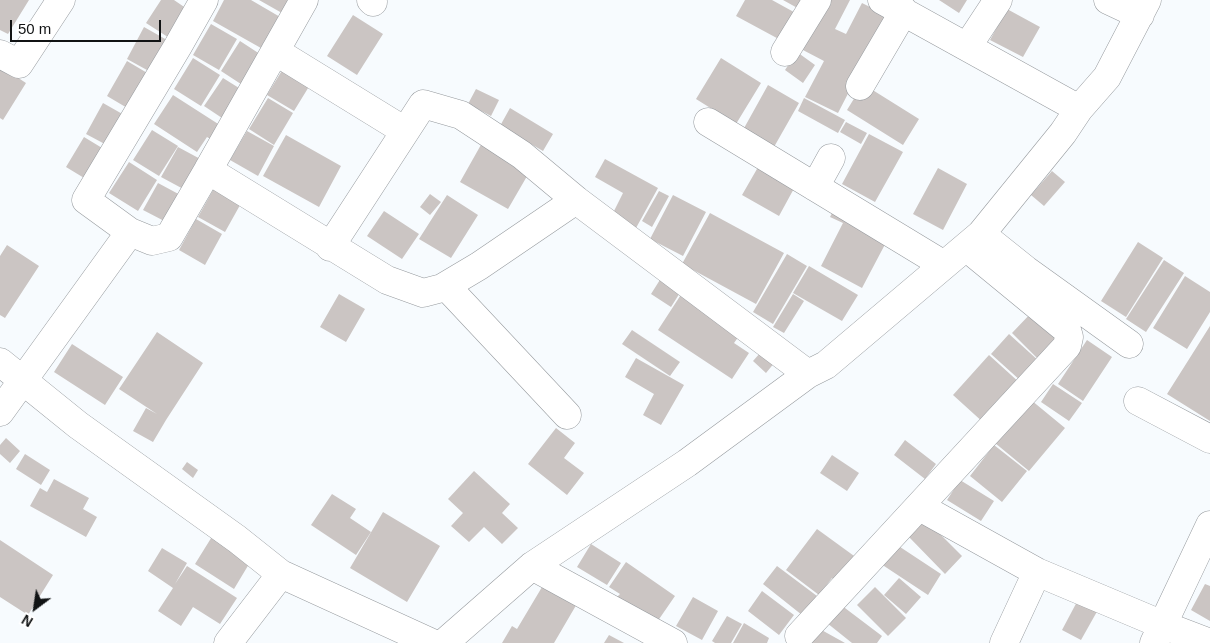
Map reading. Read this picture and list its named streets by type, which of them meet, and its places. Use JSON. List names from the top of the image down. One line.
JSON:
{"scale_bar":"50 m","north":"bottom left"}
